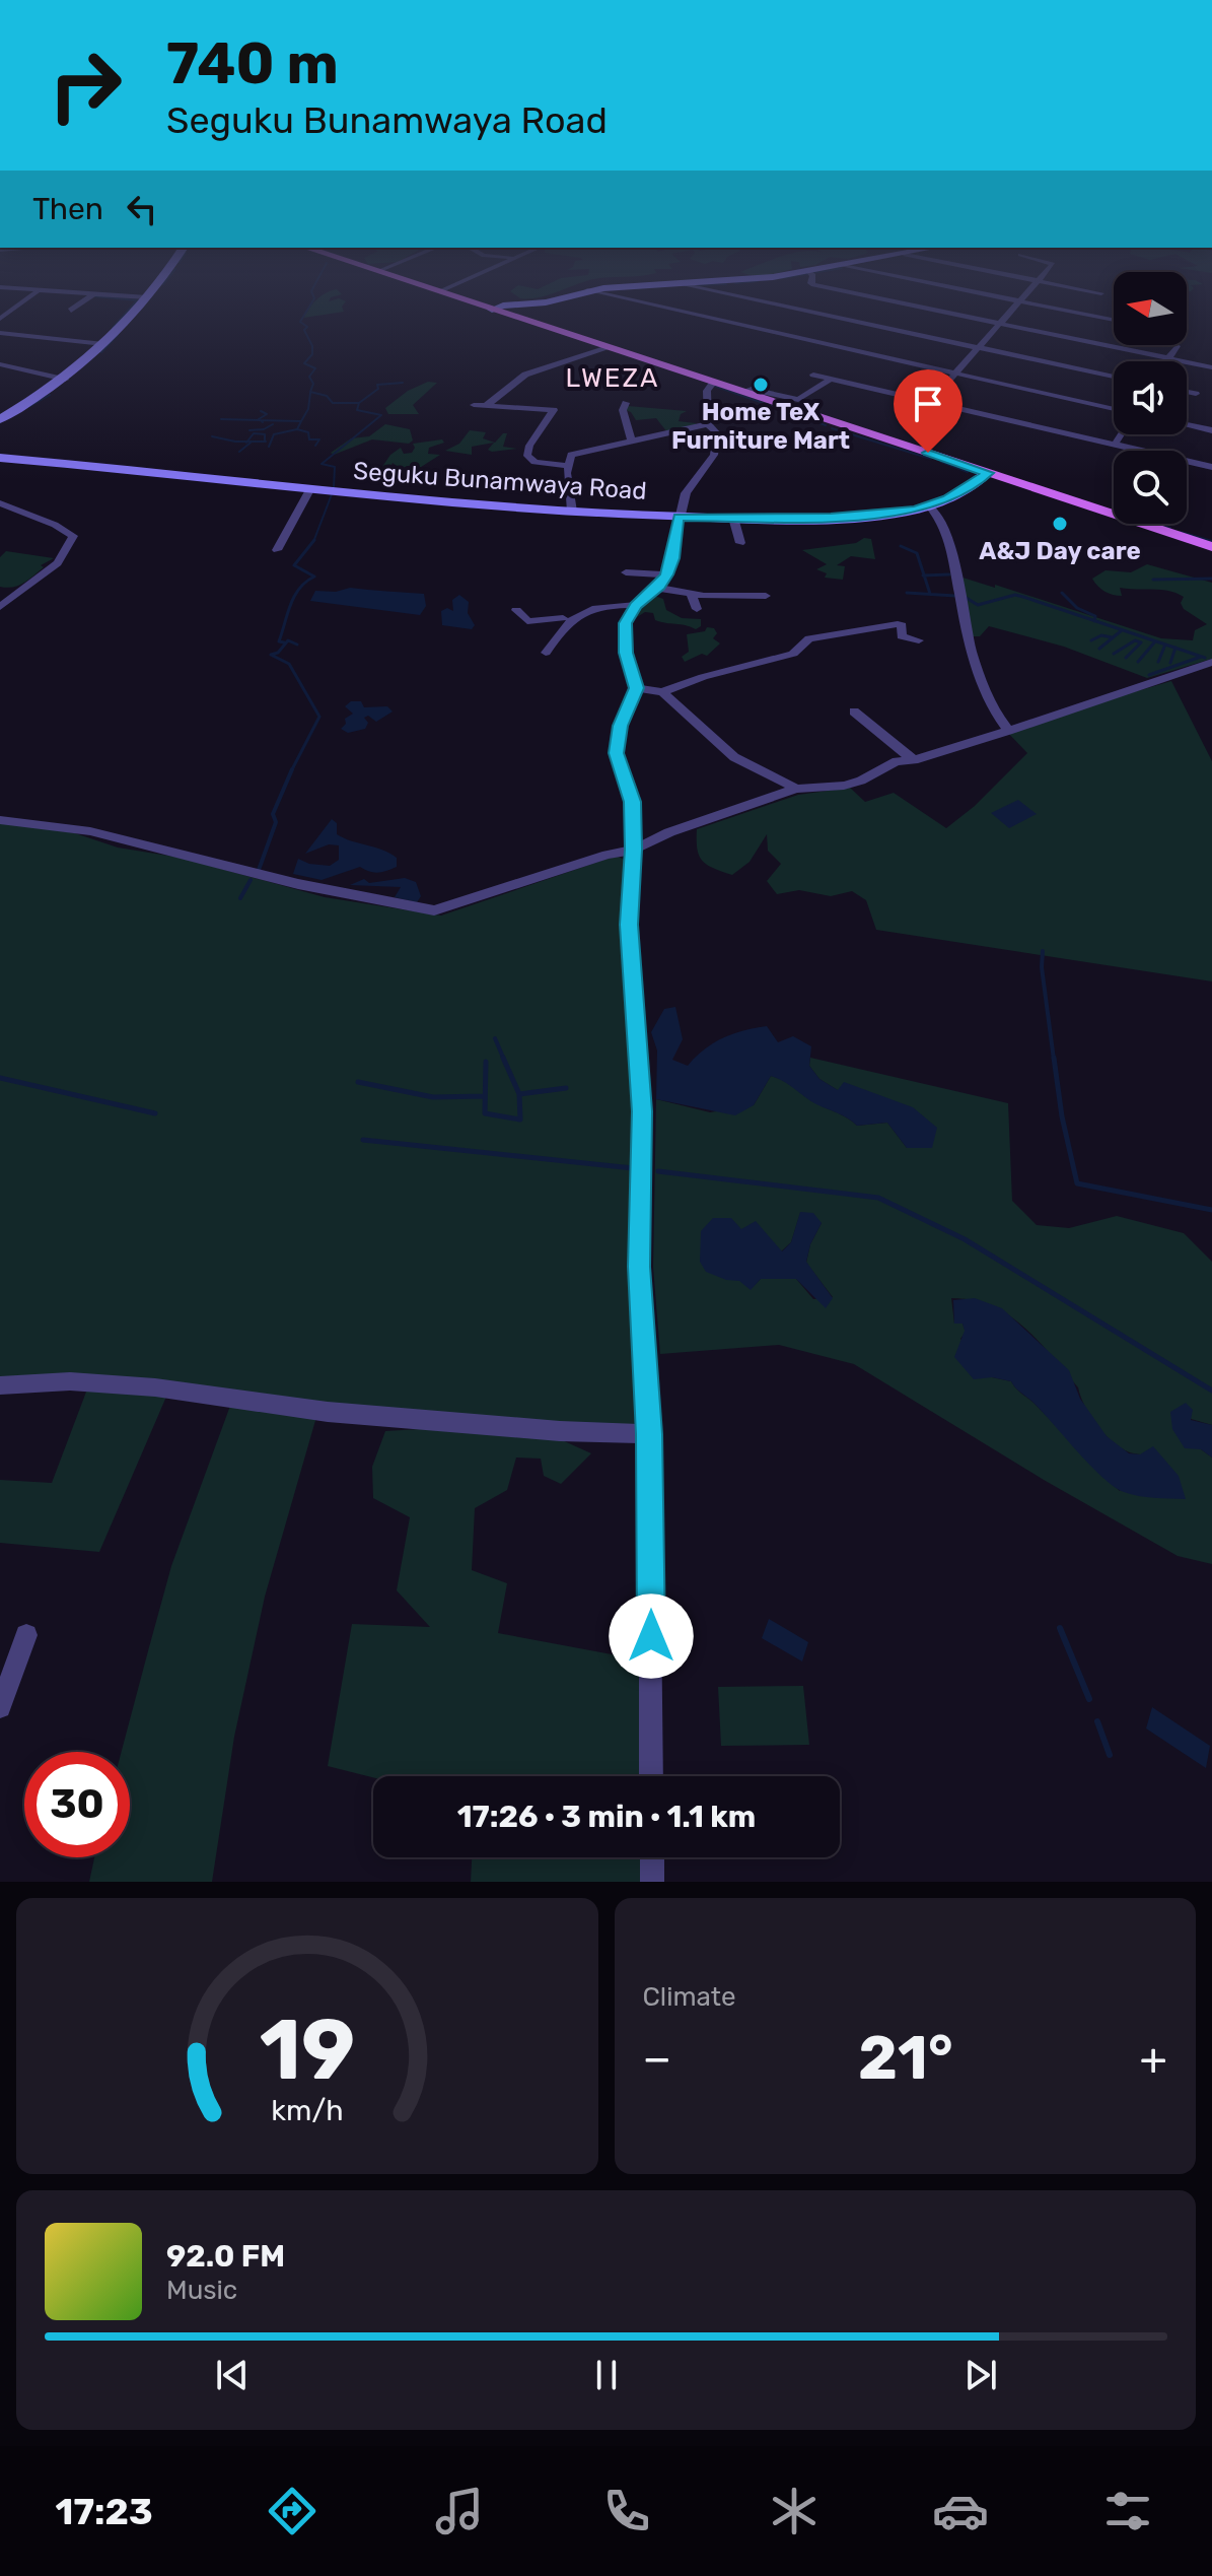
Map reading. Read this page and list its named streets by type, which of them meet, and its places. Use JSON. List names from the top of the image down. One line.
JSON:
{"streets":{"main road":["Seguku Bunamwaya Road"]},"districts":["LWEZA"],"places":["Home TeX Furniture Mart","A&J Day care"],"north":"left","page":{"turn":["740 m","Seguku Bunamwaya Road"],"then":"Then","limit":"30","trip":"17:26 · 3 min · 1.1 km","tile":"Climate","heat":["−","21°","+"],"song":["92.0 FM","Music"],"tabs":"17:23","gauge":["19","km/h"]}}
